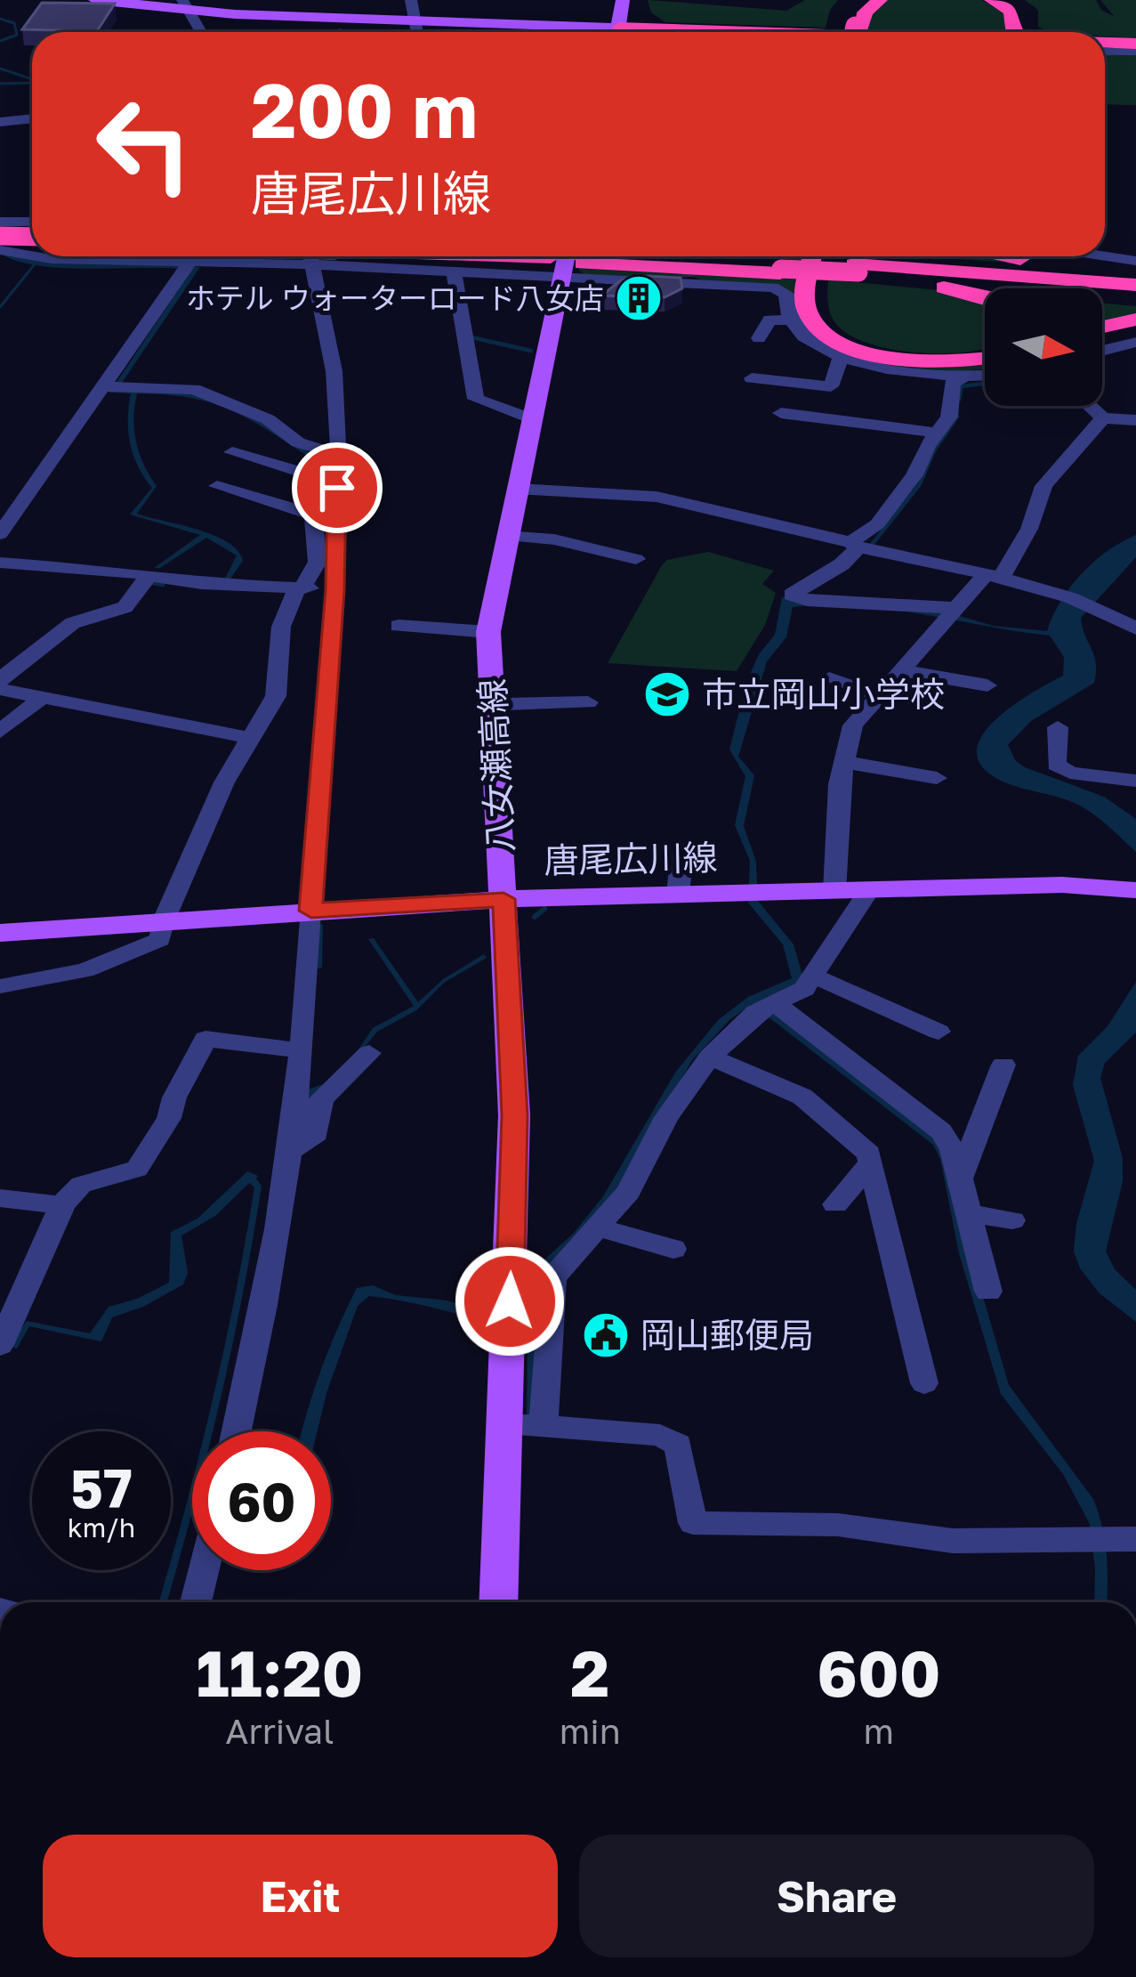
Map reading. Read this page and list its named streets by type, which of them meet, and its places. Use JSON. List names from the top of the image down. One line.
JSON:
{"streets":{"main road":["八女瀬高線","唐尾広川線"]},"crossings":[["八女瀬高線","唐尾広川線"]],"places":{"building":["ホテル ウォーターロード八女店"],"school or university":["市立岡山小学校"],"public building":["岡山郵便局"]},"north":"right","page":{"turn":["200 m","唐尾広川線"],"speed":"57 km/h","limit":"60","eta":["11:20","Arrival","2","min","600","m"],"buttons":["Exit","Share"]}}
